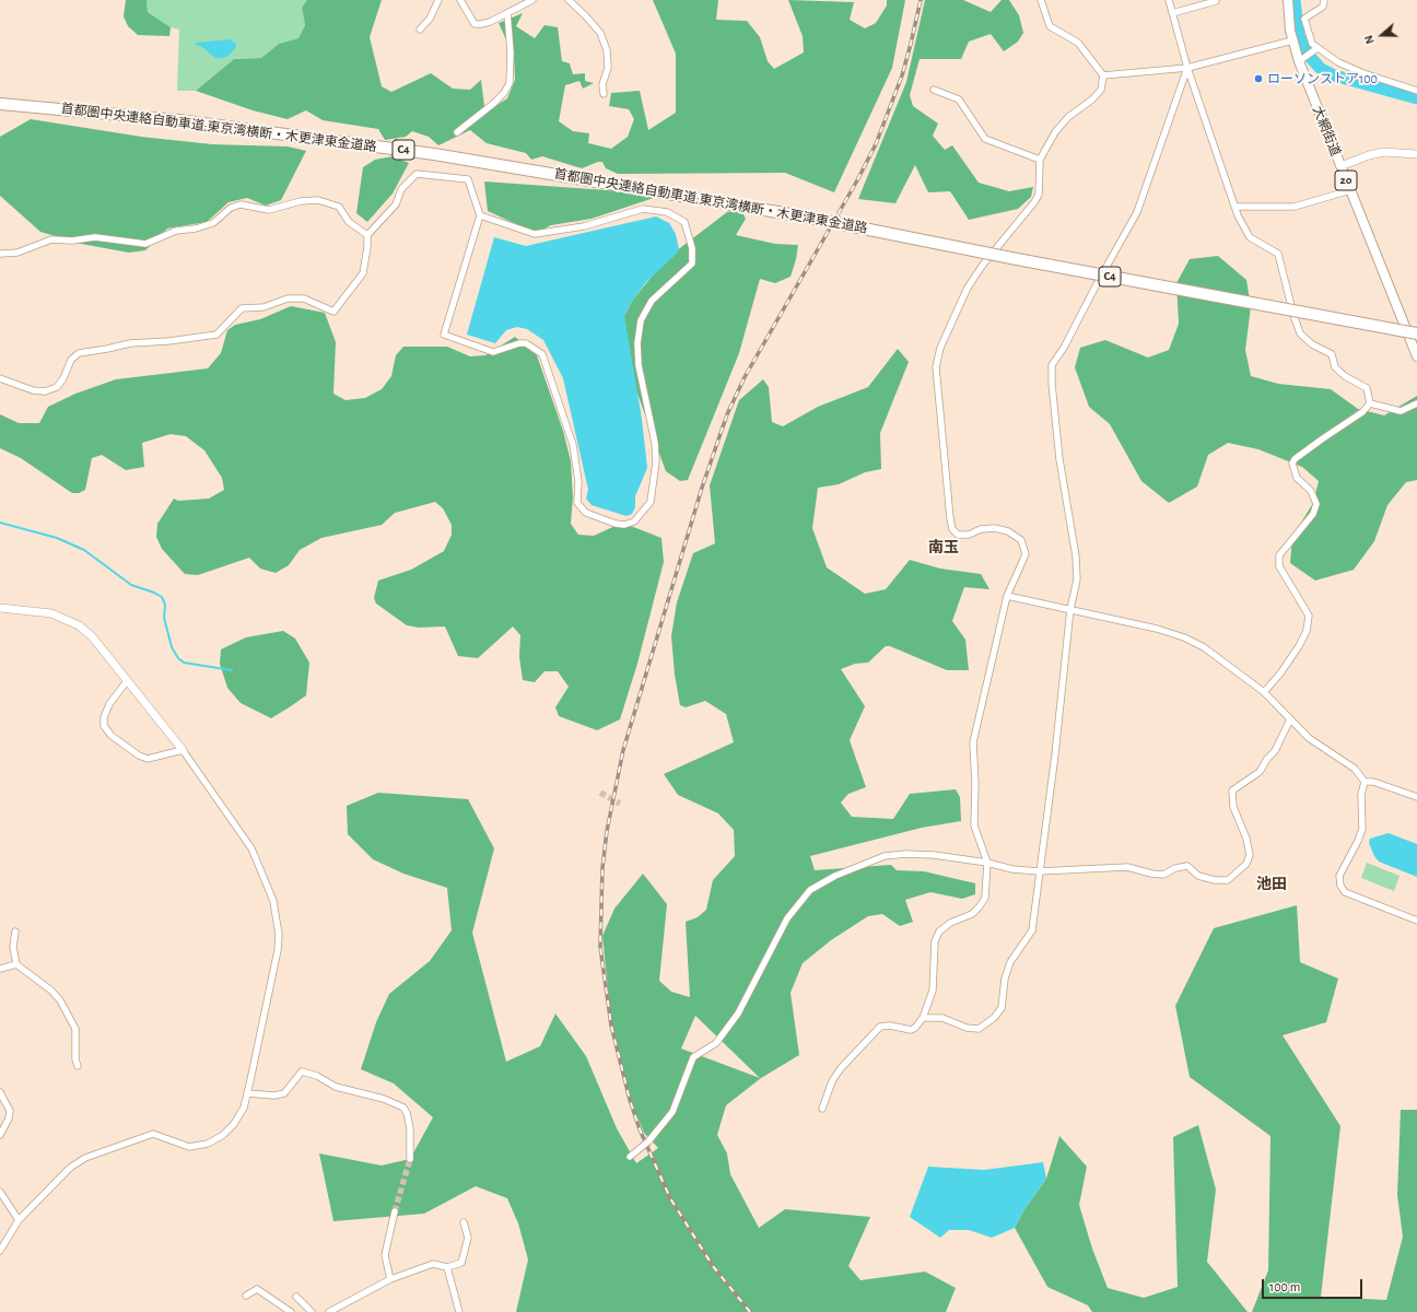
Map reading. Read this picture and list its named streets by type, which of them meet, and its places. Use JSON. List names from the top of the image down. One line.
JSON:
{"streets":{"highway":["首都圏中央連絡自動車道;東京湾横断・木更津東金道路","C4"],"main road":["大網街道","20"]},"districts":["南玉","池田"],"places":["ローソンストア100"],"scale_bar":"100 m","north":"left"}
